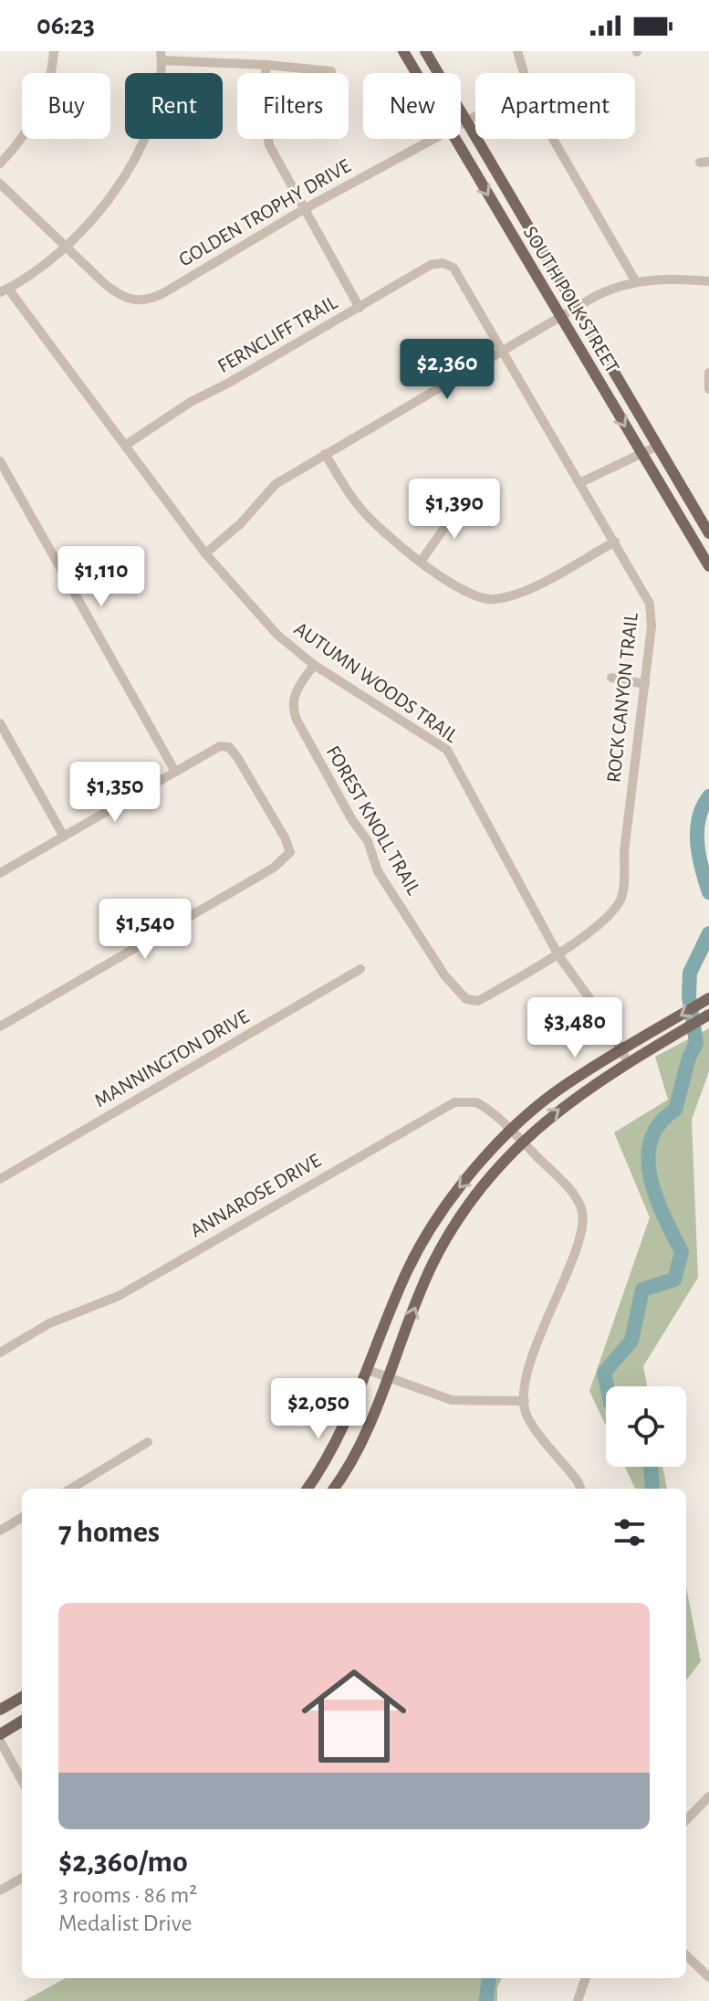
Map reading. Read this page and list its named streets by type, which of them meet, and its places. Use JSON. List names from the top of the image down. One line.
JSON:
{"streets":{"main road":["SOUTH POLK STREET"],"street":["GOLDEN TROPHY DRIVE","FERNCLIFF TRAIL","AUTUMN WOODS TRAIL","ROCK CANYON TRAIL","FOREST KNOLL TRAIL","MANNINGTON DRIVE","ANNAROSE DRIVE"]},"crossings":[["GOLDEN TROPHY DRIVE","SOUTH POLK STREET"],["FERNCLIFF TRAIL","AUTUMN WOODS TRAIL"],["FERNCLIFF TRAIL","ROCK CANYON TRAIL"],["AUTUMN WOODS TRAIL","ROCK CANYON TRAIL"],["AUTUMN WOODS TRAIL","FOREST KNOLL TRAIL"],["ROCK CANYON TRAIL","FOREST KNOLL TRAIL"]],"page":{"status":"06:23","chip":["Buy","Rent","Filters","New","Apartment"],"price":["$2,360","$1,390","$1,110","$1,350","$1,540","$3,480","$2,050"],"heading":"7 homes","list":[{"name":"$2,360/mo","note":"3 rooms · 86 m² · Medalist Drive"}]}}
